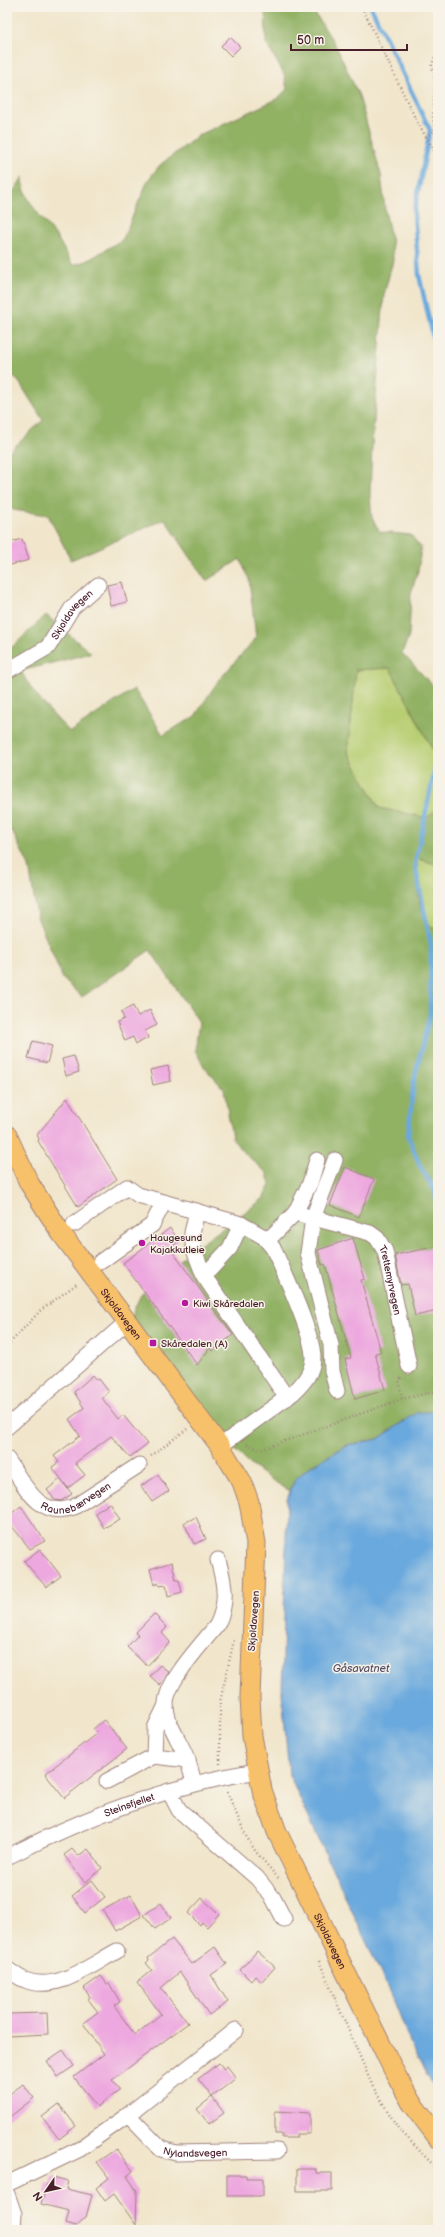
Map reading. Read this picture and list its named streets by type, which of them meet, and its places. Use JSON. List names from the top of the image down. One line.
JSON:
{"streets":{"main road":["Skjoldavegen"],"street":["Trettemyrvegen","Raunebærvegen","Steinsfjellet","Nylandsvegen"]},"crossings":[["Skjoldavegen","Steinsfjellet"]],"water":["Gåsavatnet"],"places":{"other":["Haugesund Kajakkutleie","Kiwi Skåredalen"],"transit":["Skåredalen (A)"]},"scale_bar":"50 m","north":"bottom left"}
